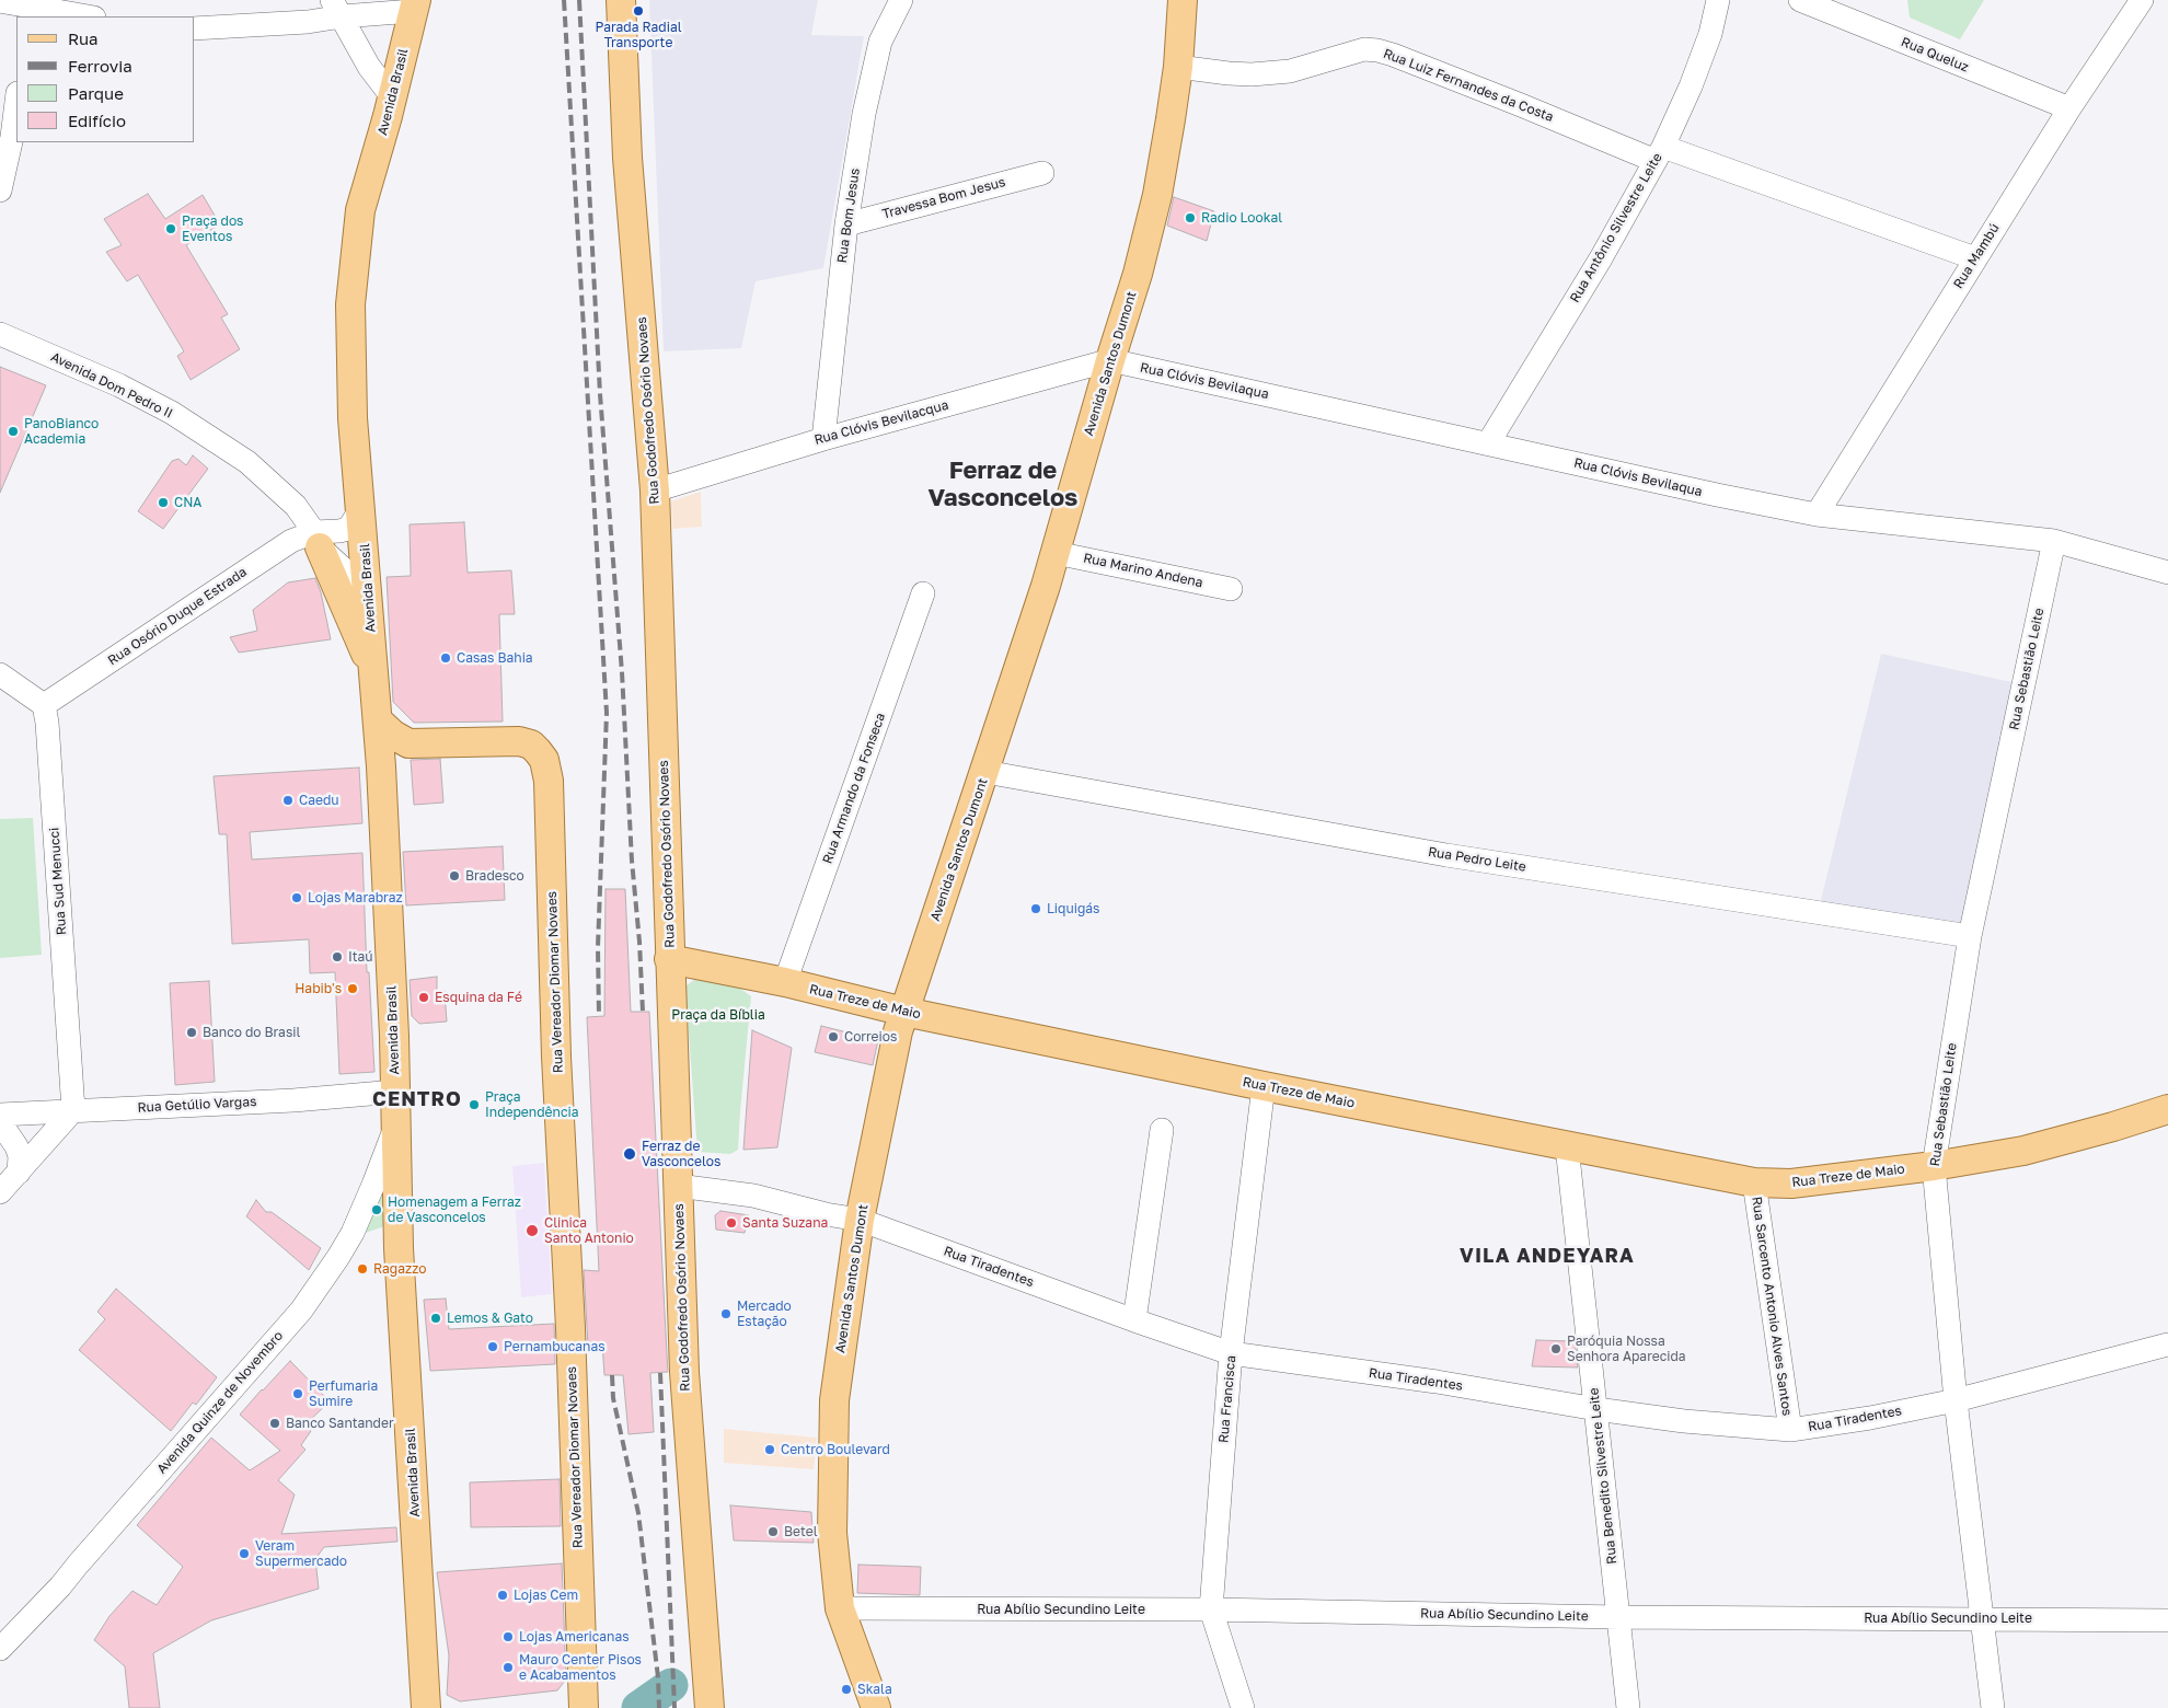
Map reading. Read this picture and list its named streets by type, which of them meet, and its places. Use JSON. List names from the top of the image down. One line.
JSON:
{"streets":{"main road":["Avenida Brasil","Avenida Santos Dumont","Rua Godofredo Osório Novaes","Rua Vereador Diomar Novaes","Rua Treze de Maio"],"street":["Rua Queluz","Rua Luiz Fernandes da Costa","Travessa Bom Jesus","Rua Bom Jesus","Rua Antônio Silvestre Leite","Rua Mambú","Rua Clóvis Bevilaqua","Avenida Dom Pedro II","Rua Clóvis Bevilacqua","Rua Marino Andena","Rua Osório Duque Estrada","Rua Sebastião Leite","Rua Armando da Fonseca","Rua Pedro Leite","Rua Sud Menucci","Rua Getúlio Vargas","Rua Tiradentes","Rua Sarcento Antonio Alves Santos","Rua Francisca","Avenida Quinze de Novembro","Rua Benedito Silvestre Leite","Rua Abílio Secundino Leite"]},"crossings":[["Rua Queluz","Rua Mambú"],["Rua Luiz Fernandes da Costa","Rua Antônio Silvestre Leite"],["Rua Luiz Fernandes da Costa","Rua Mambú"],["Rua Luiz Fernandes da Costa","Avenida Santos Dumont"],["Avenida Brasil","Avenida Dom Pedro II"],["Avenida Brasil","Rua Getúlio Vargas"],["Avenida Brasil","Avenida Quinze de Novembro"],["Travessa Bom Jesus","Rua Bom Jesus"],["Rua Bom Jesus","Rua Clóvis Bevilacqua"],["Rua Antônio Silvestre Leite","Rua Clóvis Bevilaqua"],["Rua Mambú","Rua Clóvis Bevilaqua"],["Avenida Santos Dumont","Rua Clóvis Bevilaqua"],["Avenida Santos Dumont","Rua Clóvis Bevilacqua"],["Avenida Santos Dumont","Rua Marino Andena"],["Avenida Santos Dumont","Rua Pedro Leite"],["Avenida Santos Dumont","Rua Treze de Maio"],["Avenida Santos Dumont","Rua Tiradentes"],["Avenida Santos Dumont","Rua Abílio Secundino Leite"],["Rua Clóvis Bevilaqua","Rua Clóvis Bevilacqua"],["Rua Clóvis Bevilaqua","Rua Sebastião Leite"],["Avenida Dom Pedro II","Rua Osório Duque Estrada"],["Rua Godofredo Osório Novaes","Rua Clóvis Bevilacqua"],["Rua Godofredo Osório Novaes","Rua Treze de Maio"],["Rua Godofredo Osório Novaes","Rua Tiradentes"],["Rua Osório Duque Estrada","Rua Sud Menucci"],["Rua Sebastião Leite","Rua Pedro Leite"],["Rua Sebastião Leite","Rua Treze de Maio"],["Rua Sebastião Leite","Rua Tiradentes"],["Rua Sebastião Leite","Rua Abílio Secundino Leite"],["Rua Armando da Fonseca","Rua Treze de Maio"],["Rua Sud Menucci","Rua Getúlio Vargas"],["Rua Treze de Maio","Rua Sarcento Antonio Alves Santos"],["Rua Treze de Maio","Rua Francisca"],["Rua Treze de Maio","Rua Benedito Silvestre Leite"],["Rua Tiradentes","Rua Sarcento Antonio Alves Santos"],["Rua Tiradentes","Rua Francisca"],["Rua Tiradentes","Rua Benedito Silvestre Leite"],["Rua Francisca","Rua Abílio Secundino Leite"],["Rua Benedito Silvestre Leite","Rua Abílio Secundino Leite"]],"districts":["Ferraz de Vasconcelos","CENTRO","VILA ANDEYARA"],"parks":["Praça da Bíblia"],"places":["Parada Radial Transporte","Radio Lookal","Praça dos Eventos","PanoBianco Academia","CNA","Casas Bahia","Caedu","Bradesco","Lojas Marabraz","Liquigás","Itaú","Habib's","Esquina da Fé","Banco do Brasil","Correios","Praça Independência","Ferraz de Vasconcelos","Homenagem a Ferraz de Vasconcelos","Santa Suzana","Clinica Santo Antonio","Ragazzo","Mercado Estação","Lemos & Gato","Pernambucanas","Paróquia Nossa Senhora Aparecida","Perfumaria Sumire","Banco Santander","Centro Boulevard","Betel","Veram Supermercado","Lojas Cem","Lojas Americanas","Mauro Center Pisos e Acabamentos","Skala"],"legend":["Rua","Ferrovia","Parque","Edifício"]}
